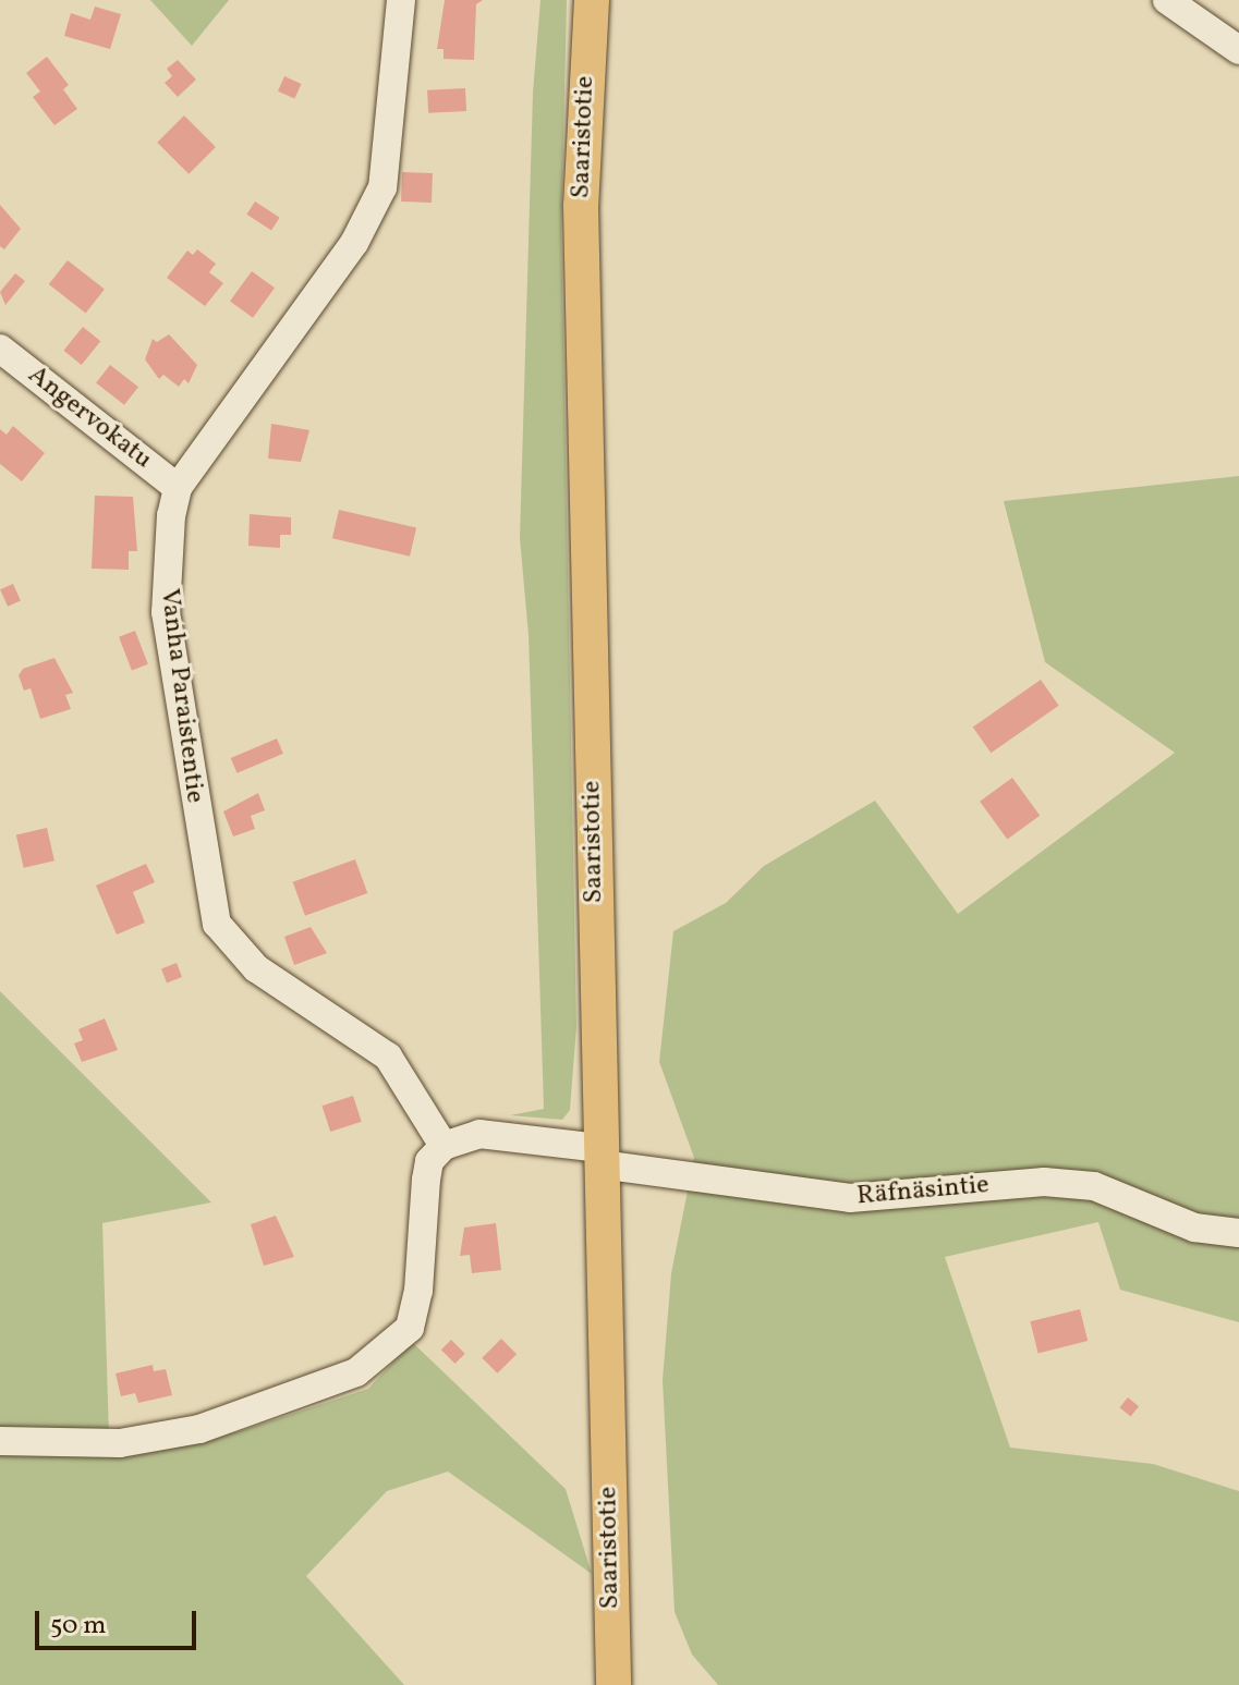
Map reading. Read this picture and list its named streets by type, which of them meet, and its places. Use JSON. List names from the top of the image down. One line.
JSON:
{"streets":{"main road":["Saaristotie"],"street":["Angervokatu","Vanha Paraistentie","Räfnäsintie"]},"crossings":[["Saaristotie","Räfnäsintie"],["Angervokatu","Vanha Paraistentie"],["Vanha Paraistentie","Räfnäsintie"]],"scale_bar":"50 m"}
